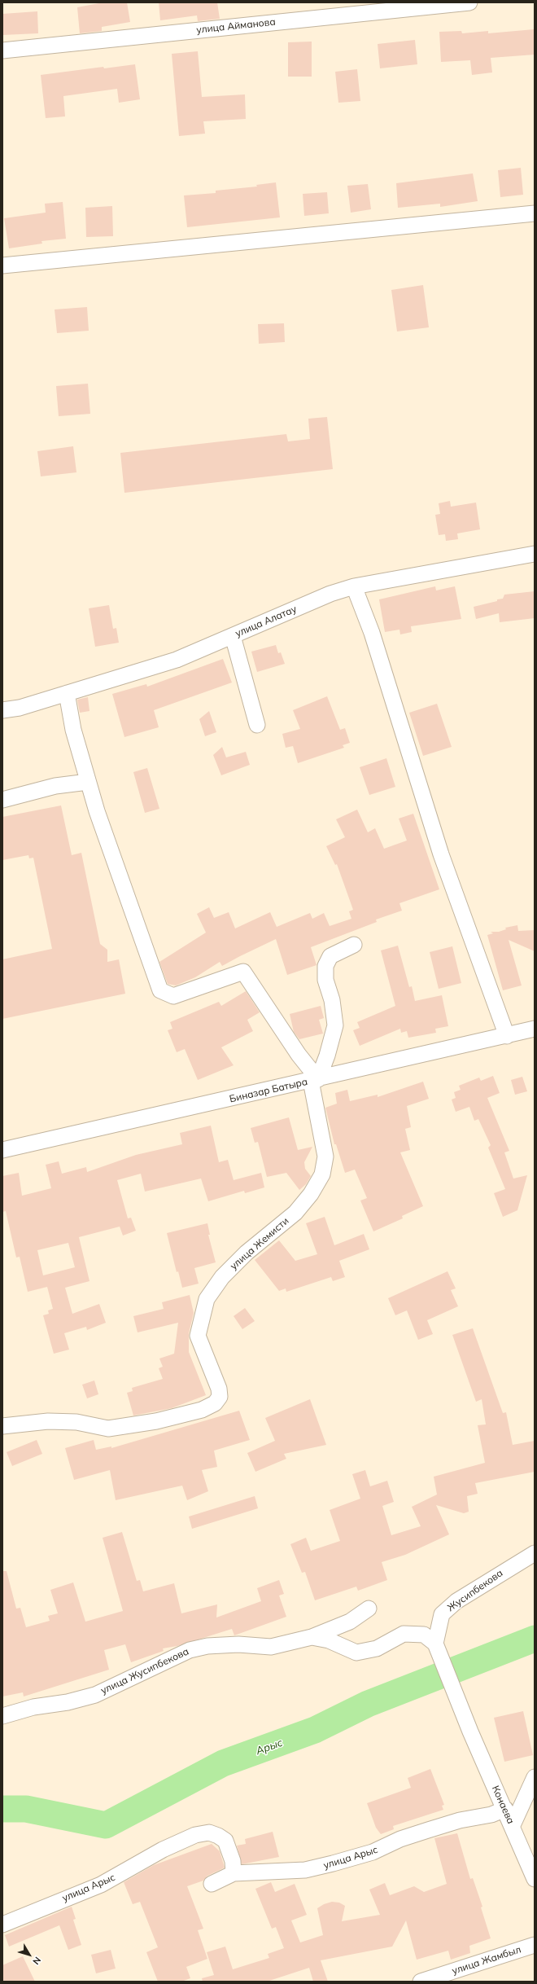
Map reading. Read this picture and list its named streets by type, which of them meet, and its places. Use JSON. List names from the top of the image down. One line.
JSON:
{"streets":{"street":["улица Айманова","улица Алатау","Биназар Батыра","улица Жемисти","Жусипбекова","улица Жусипбекова","Конаева","улица Арыс","улица Жамбыл"]},"crossings":[["Биназар Батыра","улица Жемисти"],["Жусипбекова","улица Жусипбекова"],["Жусипбекова","Конаева"],["улица Жусипбекова","Конаева"],["Конаева","улица Арыс"]],"water":["Арыс"],"north":"bottom right"}
